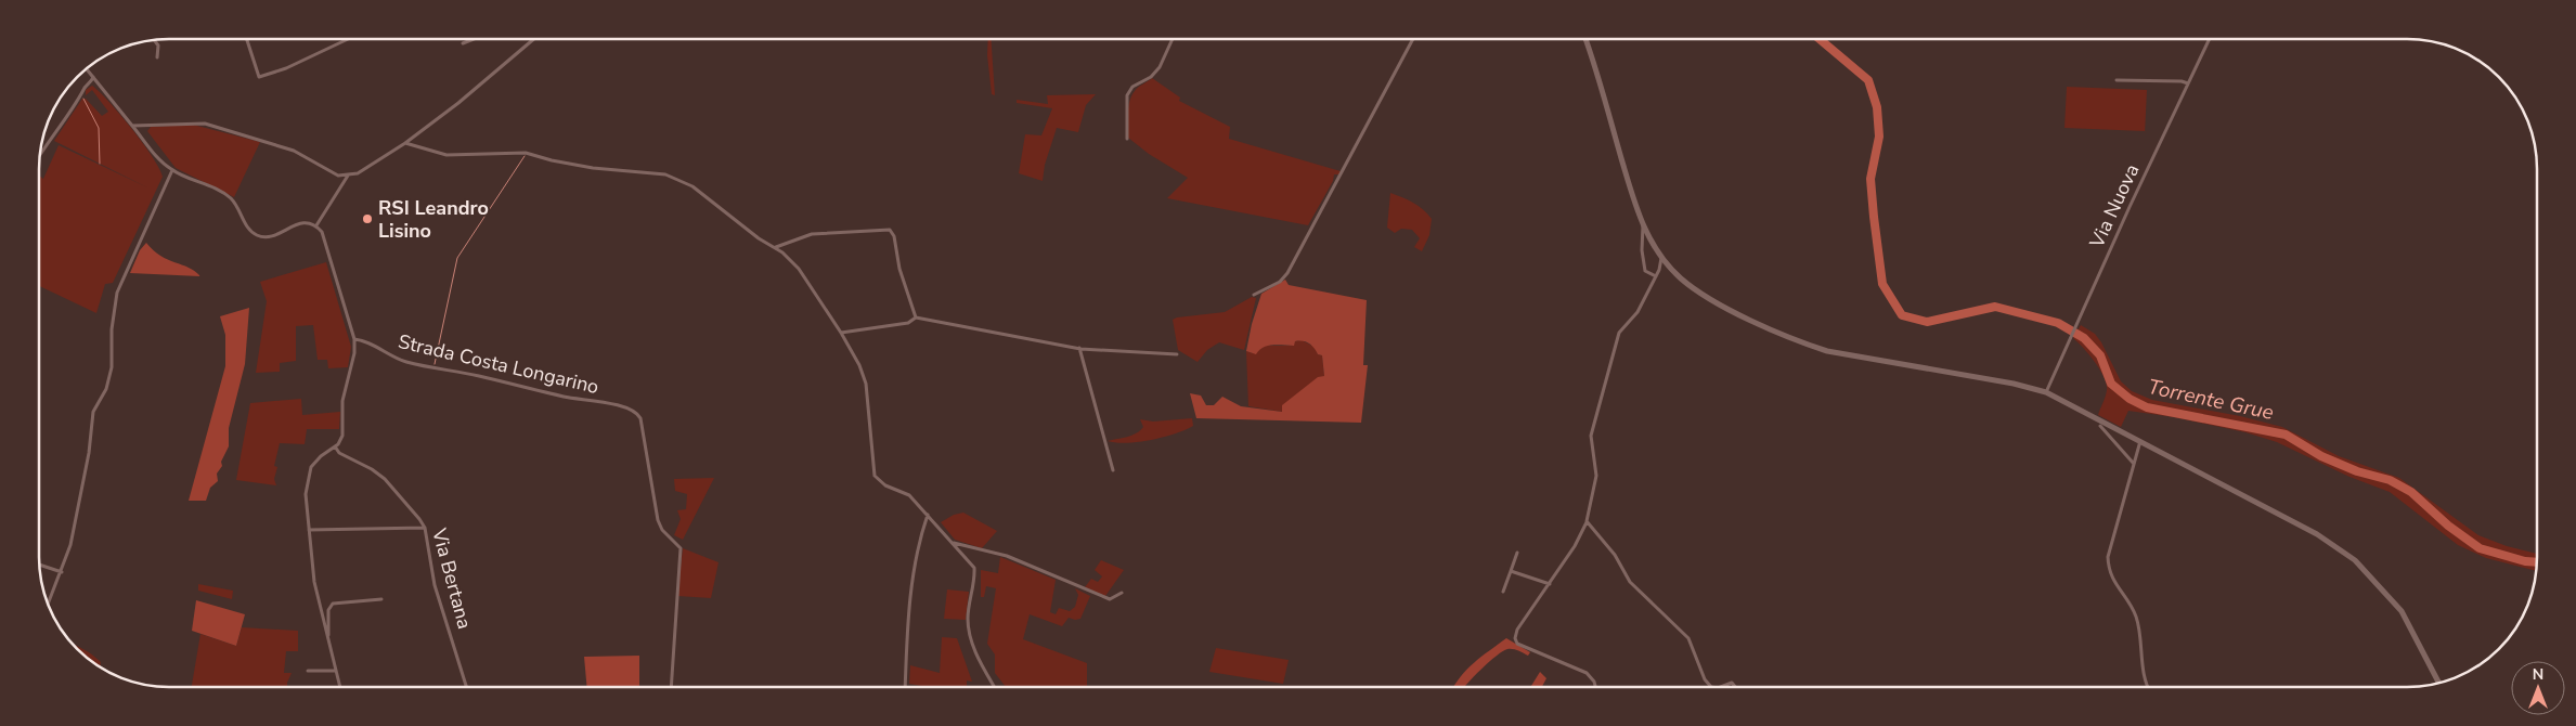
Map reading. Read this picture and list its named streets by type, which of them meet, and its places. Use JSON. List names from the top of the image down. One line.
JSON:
{"streets":{"street":["Via Nuova","Strada Costa Longarino","Via Bertana"]},"water":["Torrente Grue"],"places":["RSI Leandro Lisino"],"north":"top"}
